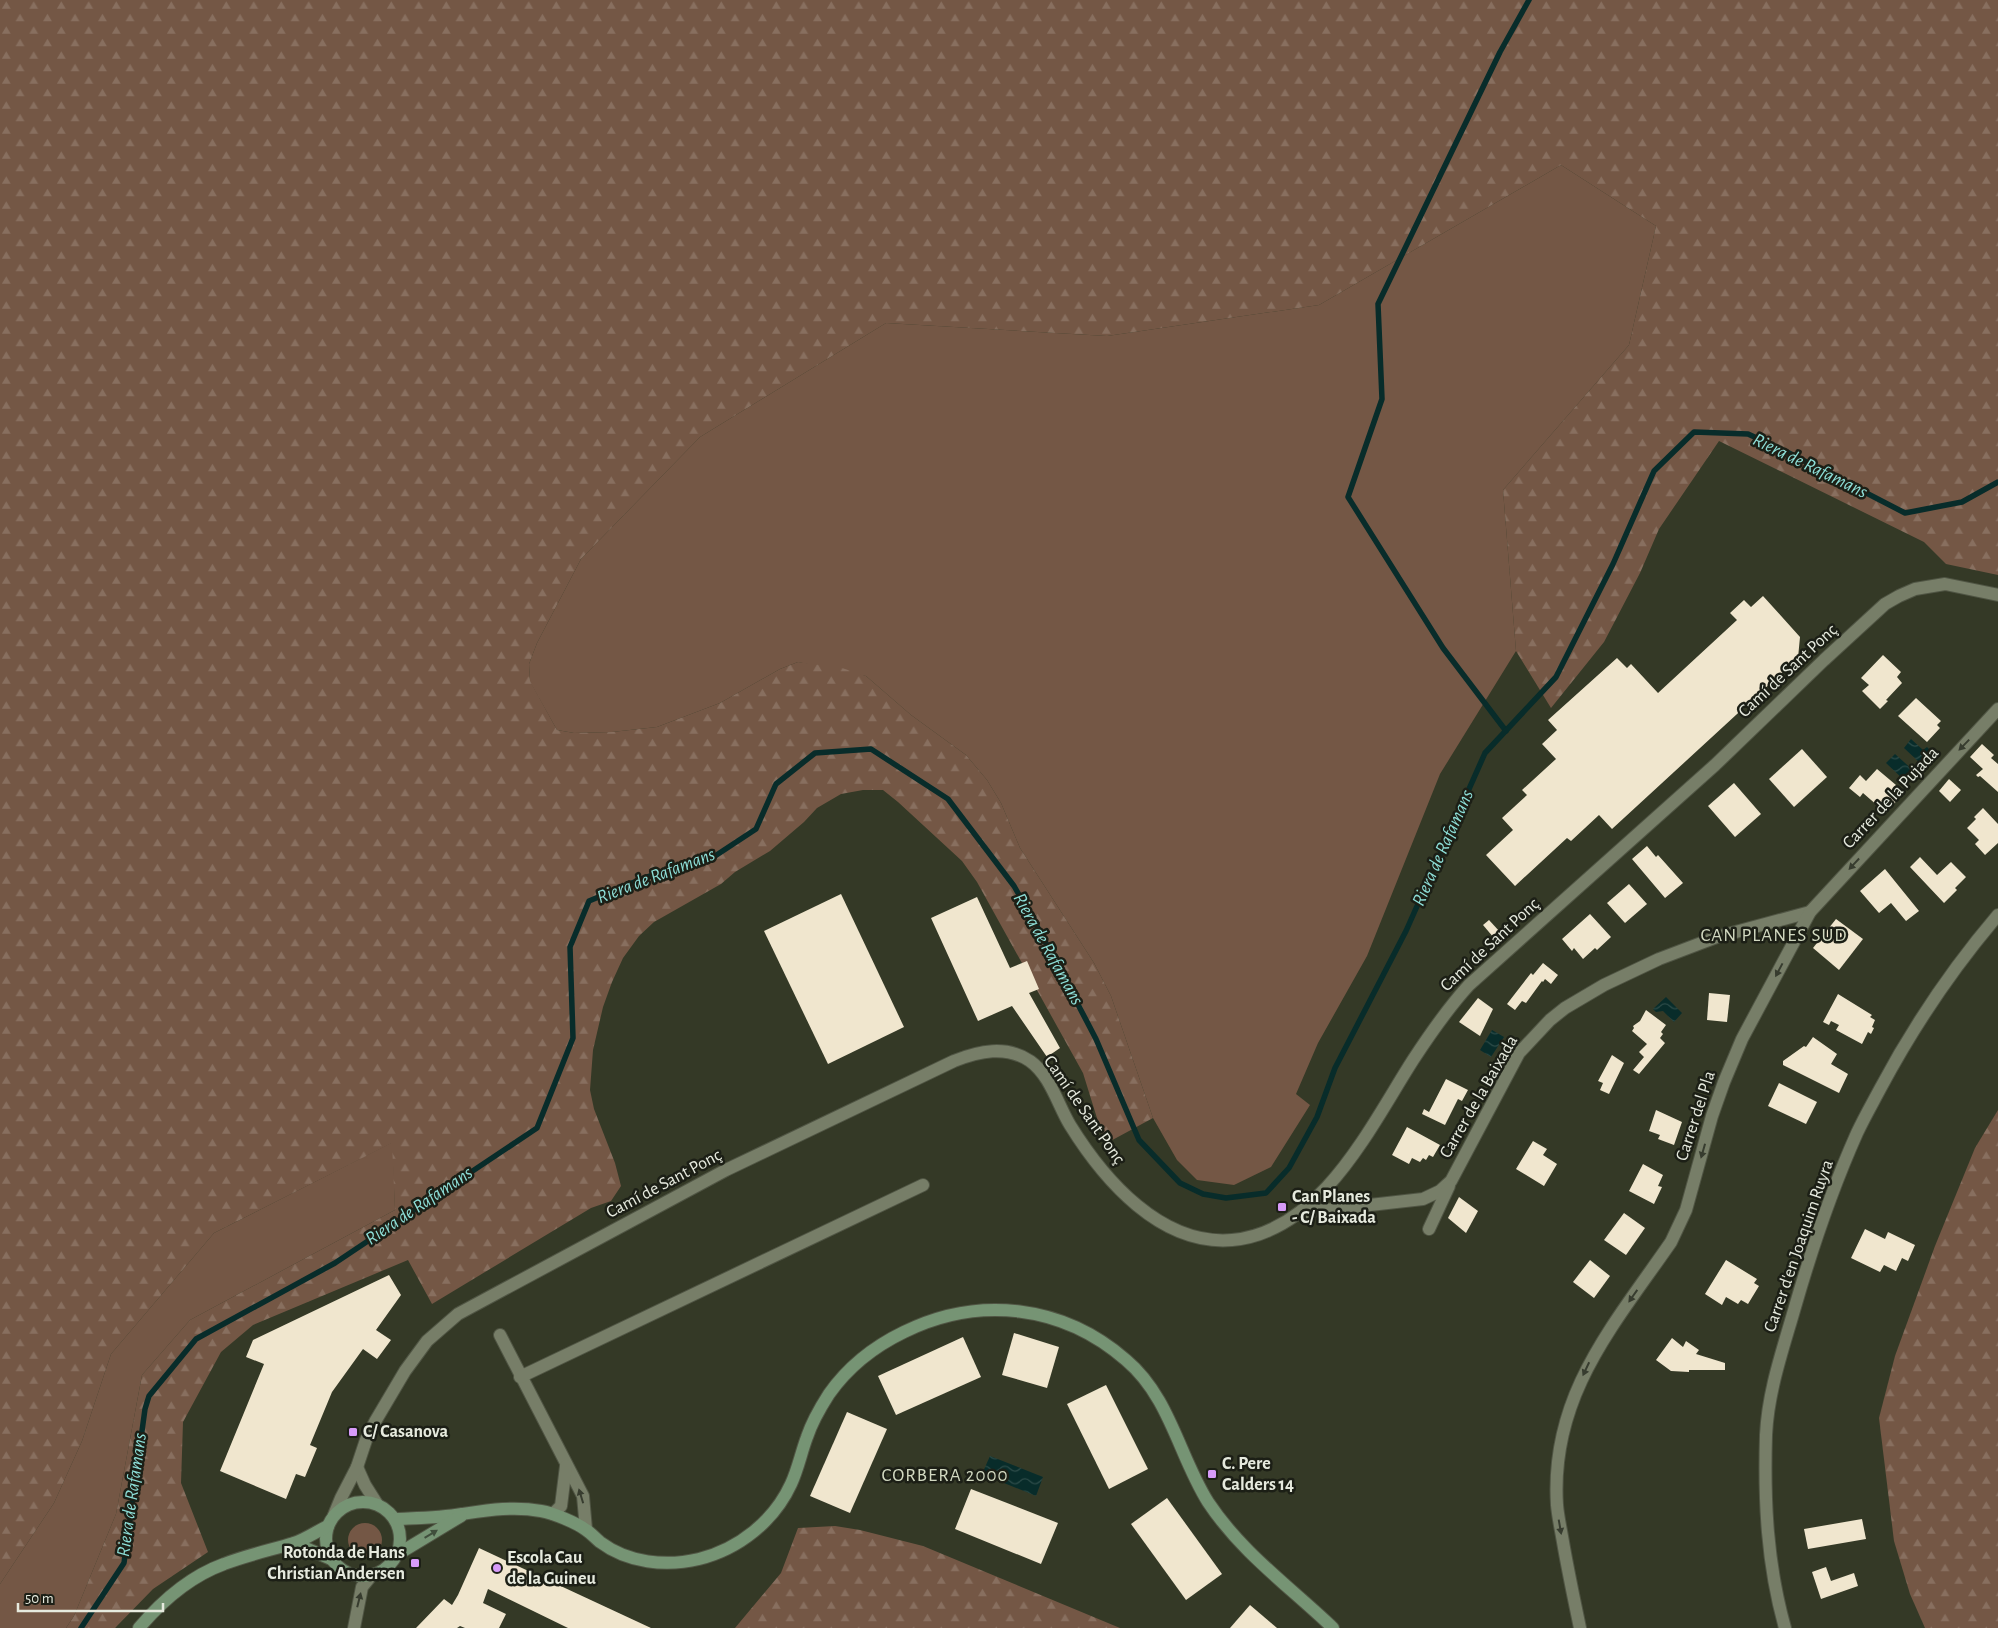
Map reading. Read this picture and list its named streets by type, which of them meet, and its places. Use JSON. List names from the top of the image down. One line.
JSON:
{"streets":{"street":["Camí de Sant Ponç","Carrer de la Pujada","Carrer de la Baixada","Carrer del Pla","Carrer d'en Joaquim Ruyra"]},"crossings":[["Camí de Sant Ponç","Carrer de la Baixada"],["Carrer de la Pujada","Carrer de la Baixada"],["Carrer de la Pujada","Carrer del Pla"],["Carrer de la Baixada","Carrer del Pla"]],"one_way":["Carrer de la Pujada","Carrer del Pla"],"districts":["CAN PLANES SUD","CORBERA 2000"],"water":["Riera de Rafamans"],"places":{"transit":["Can Planes - C/ Baixada","C/ Casanova","C. Pere Calders 14","Rotonda de Hans Christian Andersen"],"other":["Escola Cau de la Guineu"]},"scale_bar":"50 m"}
